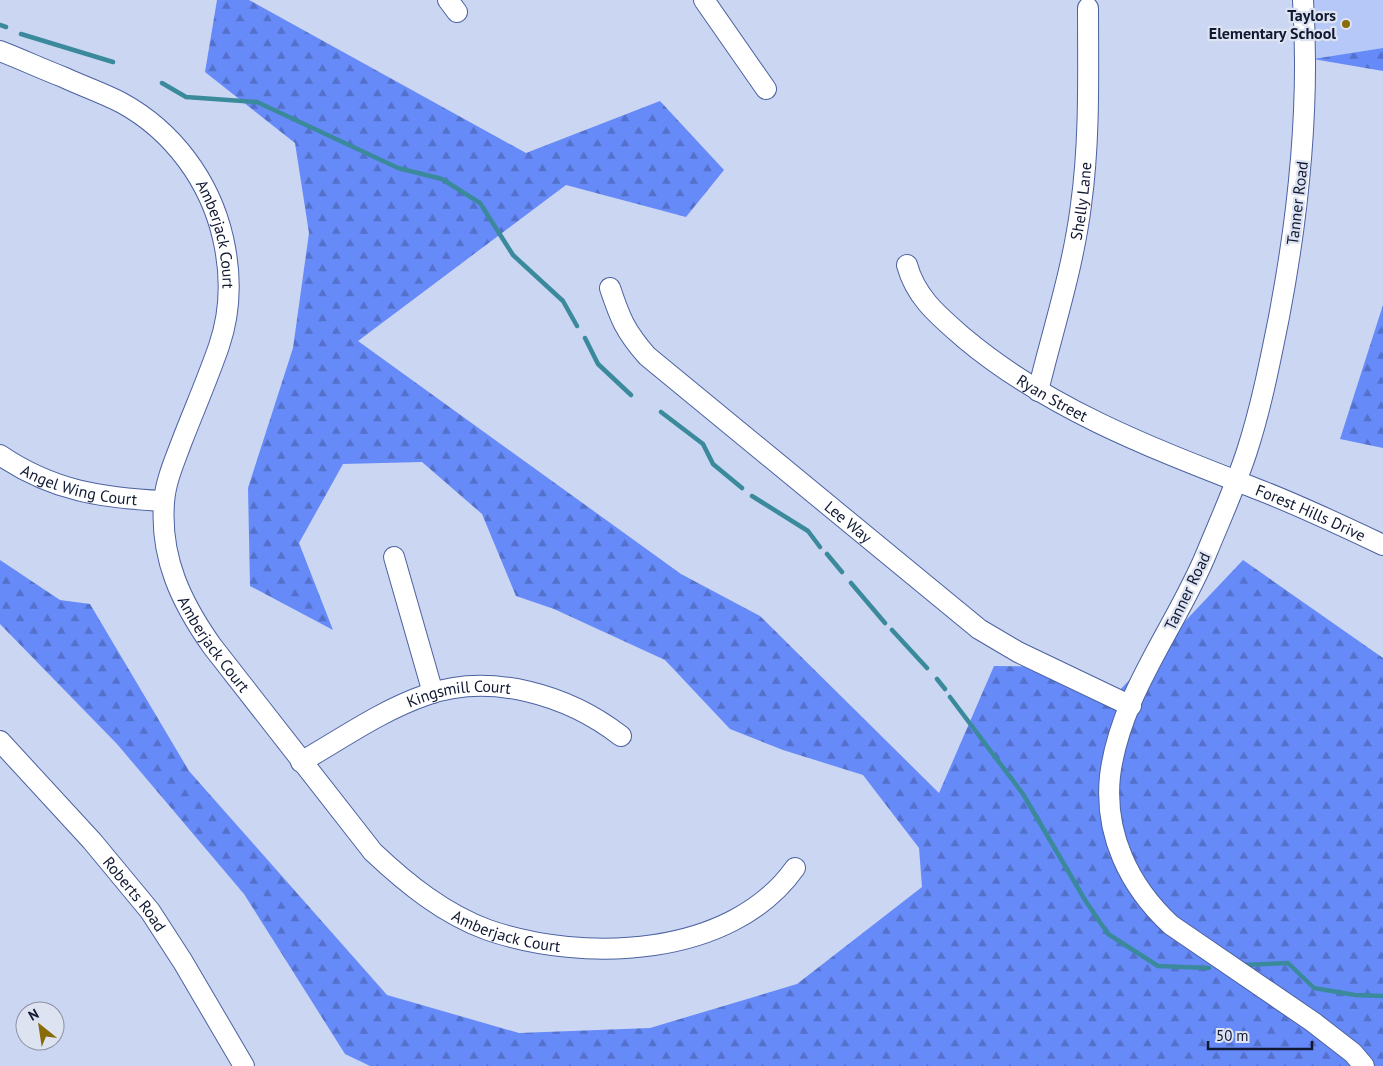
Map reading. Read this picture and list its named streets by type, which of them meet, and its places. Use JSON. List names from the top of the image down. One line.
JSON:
{"streets":{"street":["Shelly Lane","Tanner Road","Amberjack Court","Ryan Street","Angel Wing Court","Forest Hills Drive","Lee Way","Kingsmill Court","Roberts Road"]},"crossings":[["Shelly Lane","Ryan Street"],["Tanner Road","Ryan Street"],["Tanner Road","Forest Hills Drive"],["Tanner Road","Lee Way"],["Amberjack Court","Angel Wing Court"],["Amberjack Court","Kingsmill Court"],["Ryan Street","Forest Hills Drive"]],"places":["Taylors Elementary School"],"scale_bar":"50 m","north":"top left"}
